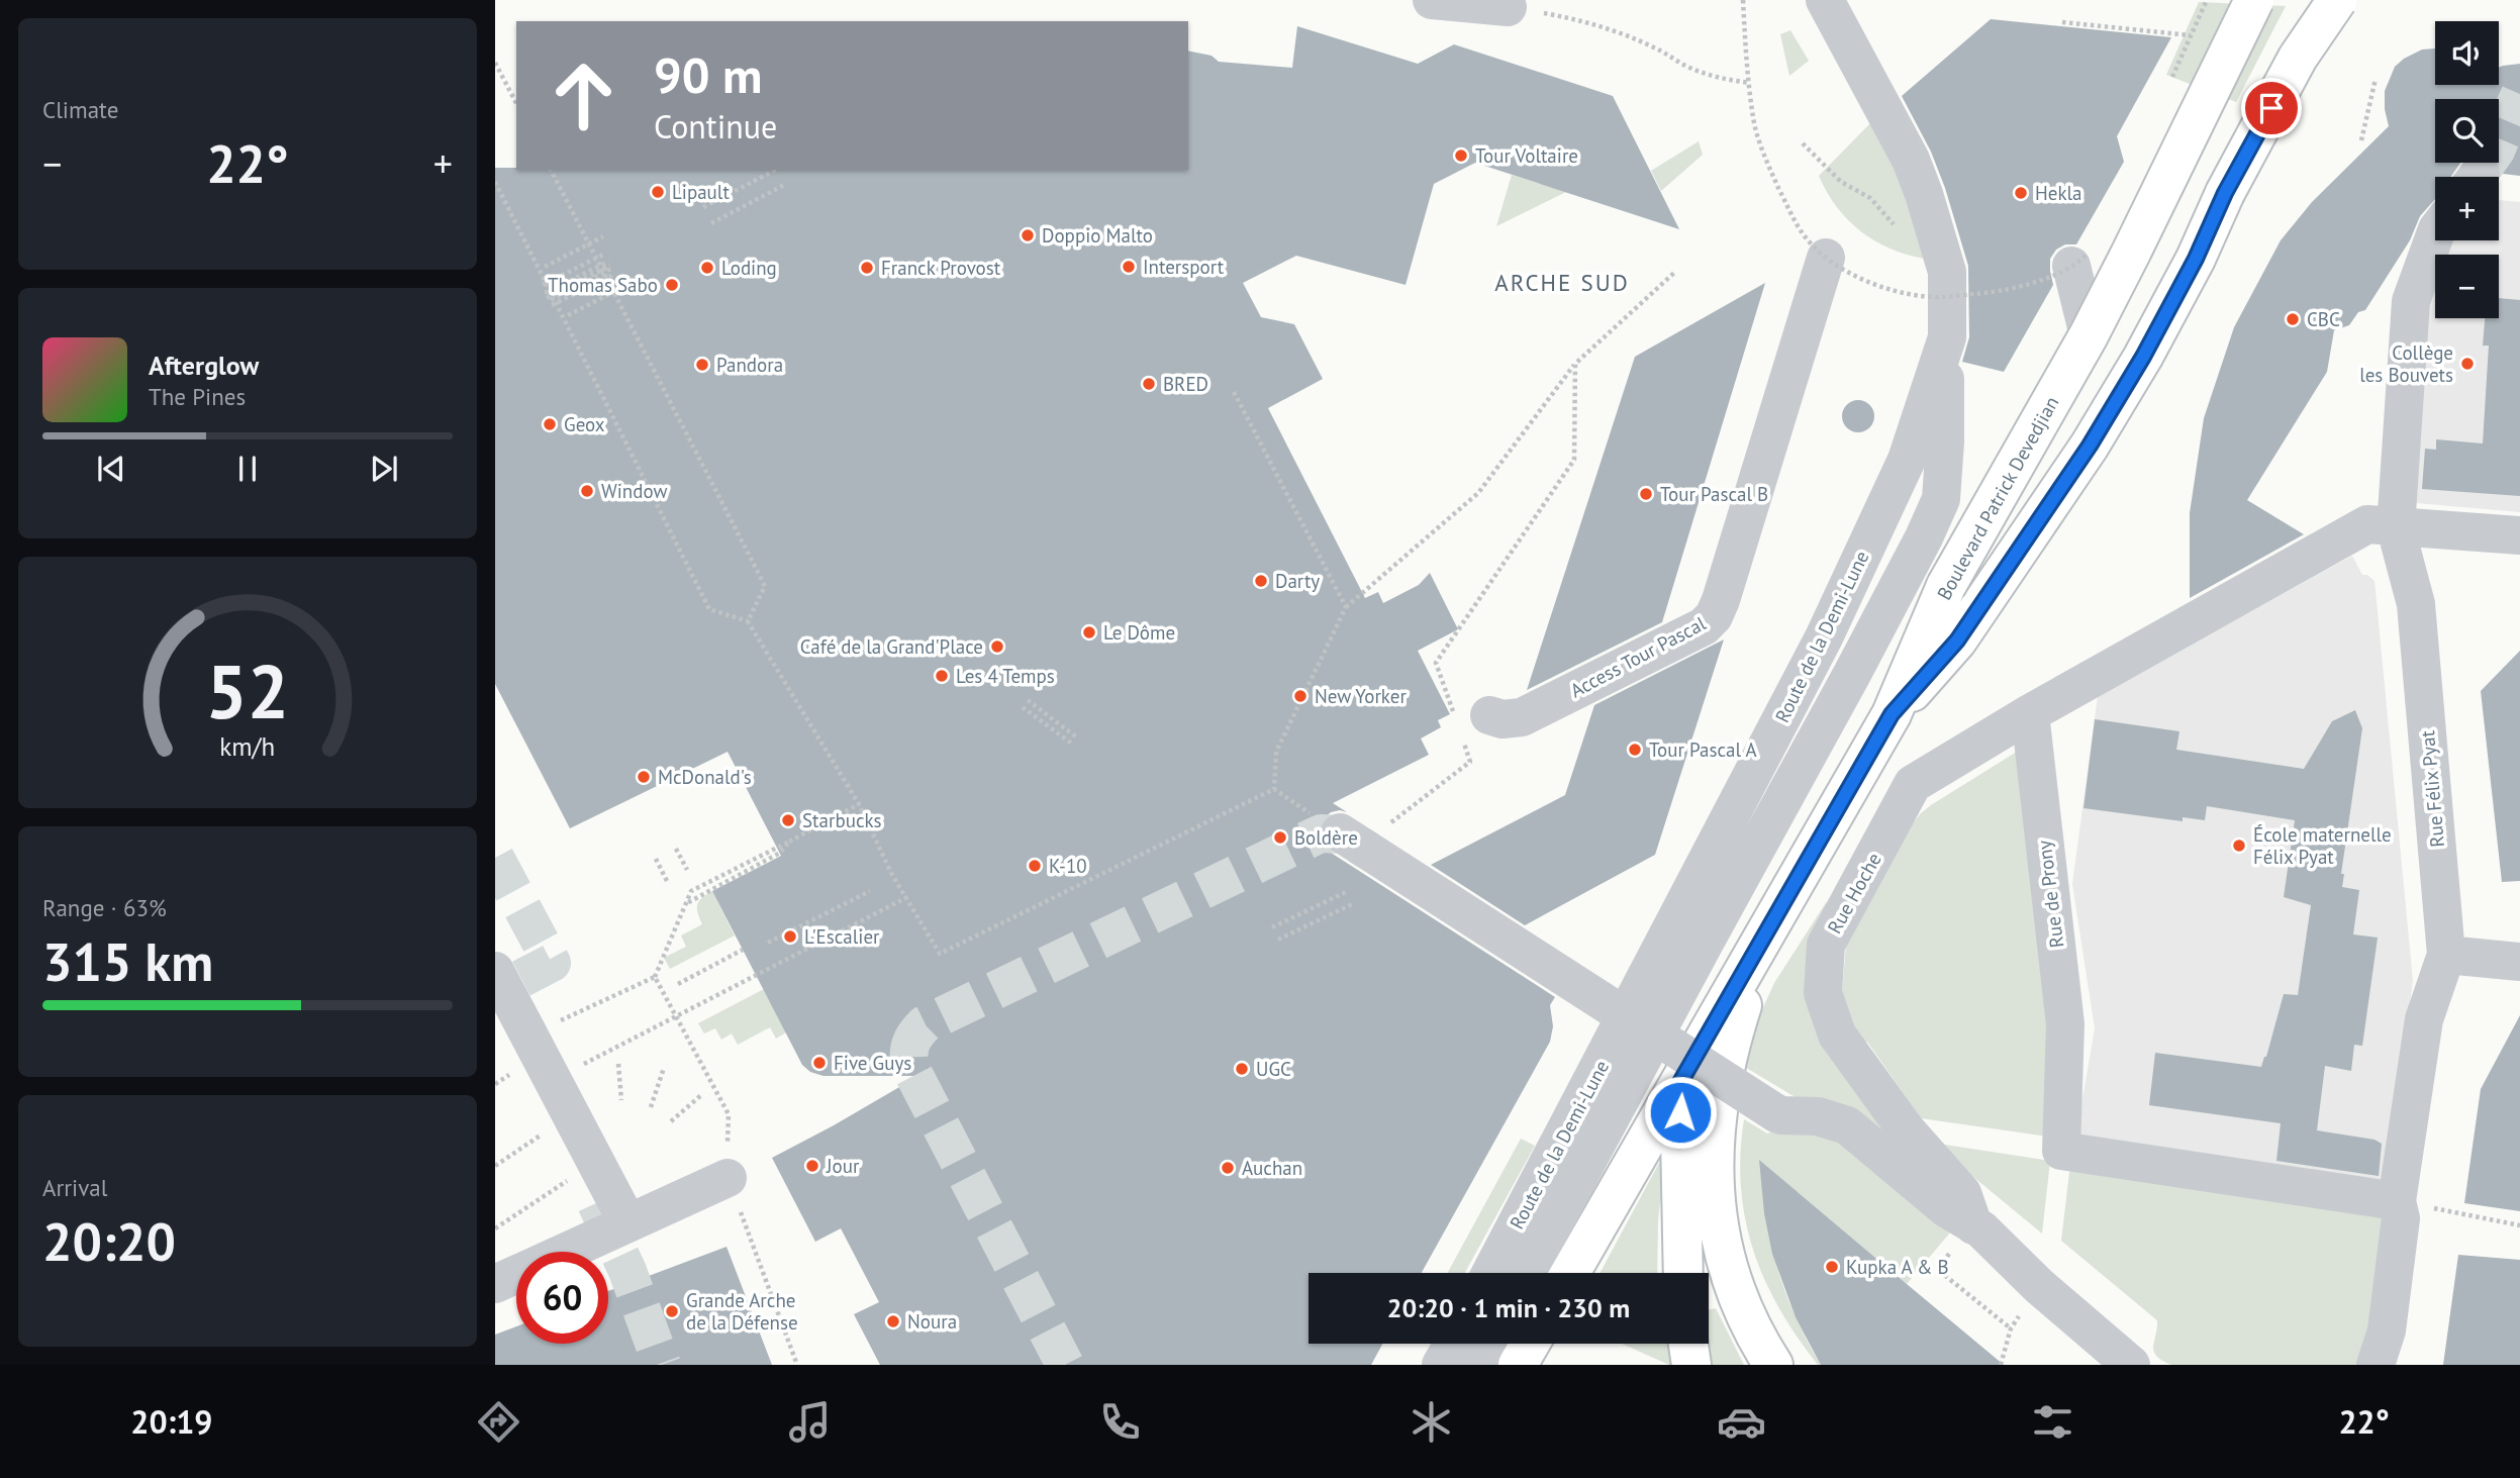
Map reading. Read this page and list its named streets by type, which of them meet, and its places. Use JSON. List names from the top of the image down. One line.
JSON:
{"streets":{"main road":["Boulevard Patrick Devedjian"],"street":["Route de la Demi-Lune","Access Tour Pascal","Rue Félix Pyat","Rue Hoche","Rue de Prony"]},"crossings":[["Rue Félix Pyat","Rue de Prony"],["Rue Hoche","Rue de Prony"]],"districts":["ARCHE SUD"],"places":["Tour Voltaire","Lipault","Hekla","Doppio Malto","Intersport","Loding","Franck Provost","Thomas Sabo","CBC","Collège les Bouvets","Pandora","BRED","Geox","Window","Tour Pascal B","Darty","Le Dôme","Café de la Grand'Place","Les 4 Temps","New Yorker","Tour Pascal A","McDonald's","Starbucks","Boldère","École maternelle Félix Pyat","K-10","L'Escalier","Five Guys","UGC","Jour","Auchan","Kupka A & B","Grande Arche de la Défense","Noura"],"page":{"tile":["Climate",["Range · 63%","315 km"],["Arrival","20:20"]],"map_buttons":["+","−"],"turn":["90 m","Continue"],"heat":["−","22°","+"],"song":["Afterglow","The Pines"],"limit":"60","trip":"20:20 · 1 min · 230 m","tabs":["20:19","22°"],"gauge":["52","km/h"]}}
